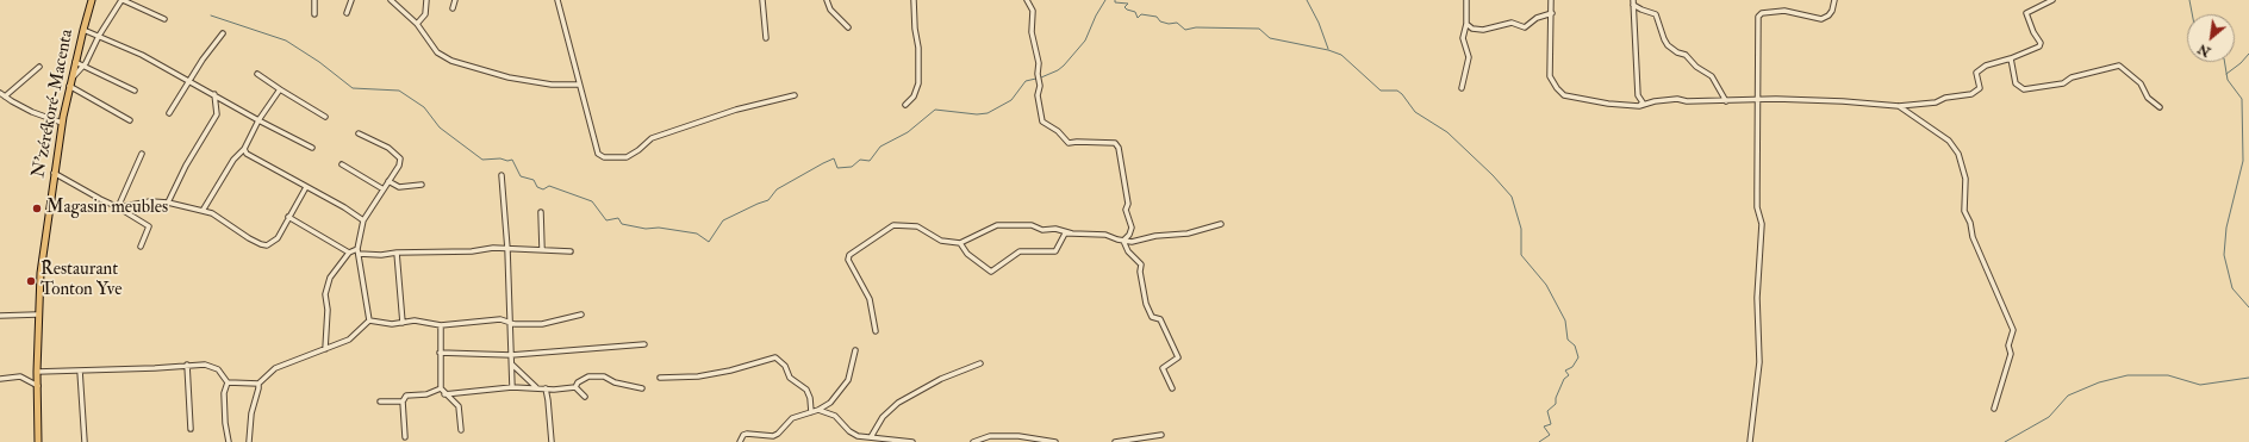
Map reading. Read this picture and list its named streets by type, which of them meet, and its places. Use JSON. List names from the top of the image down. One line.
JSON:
{"streets":{"highway":["N'zérékoré-Macenta"]},"places":["Magasin meubles","Restaurant Tonton Yve"],"north":"bottom left"}
